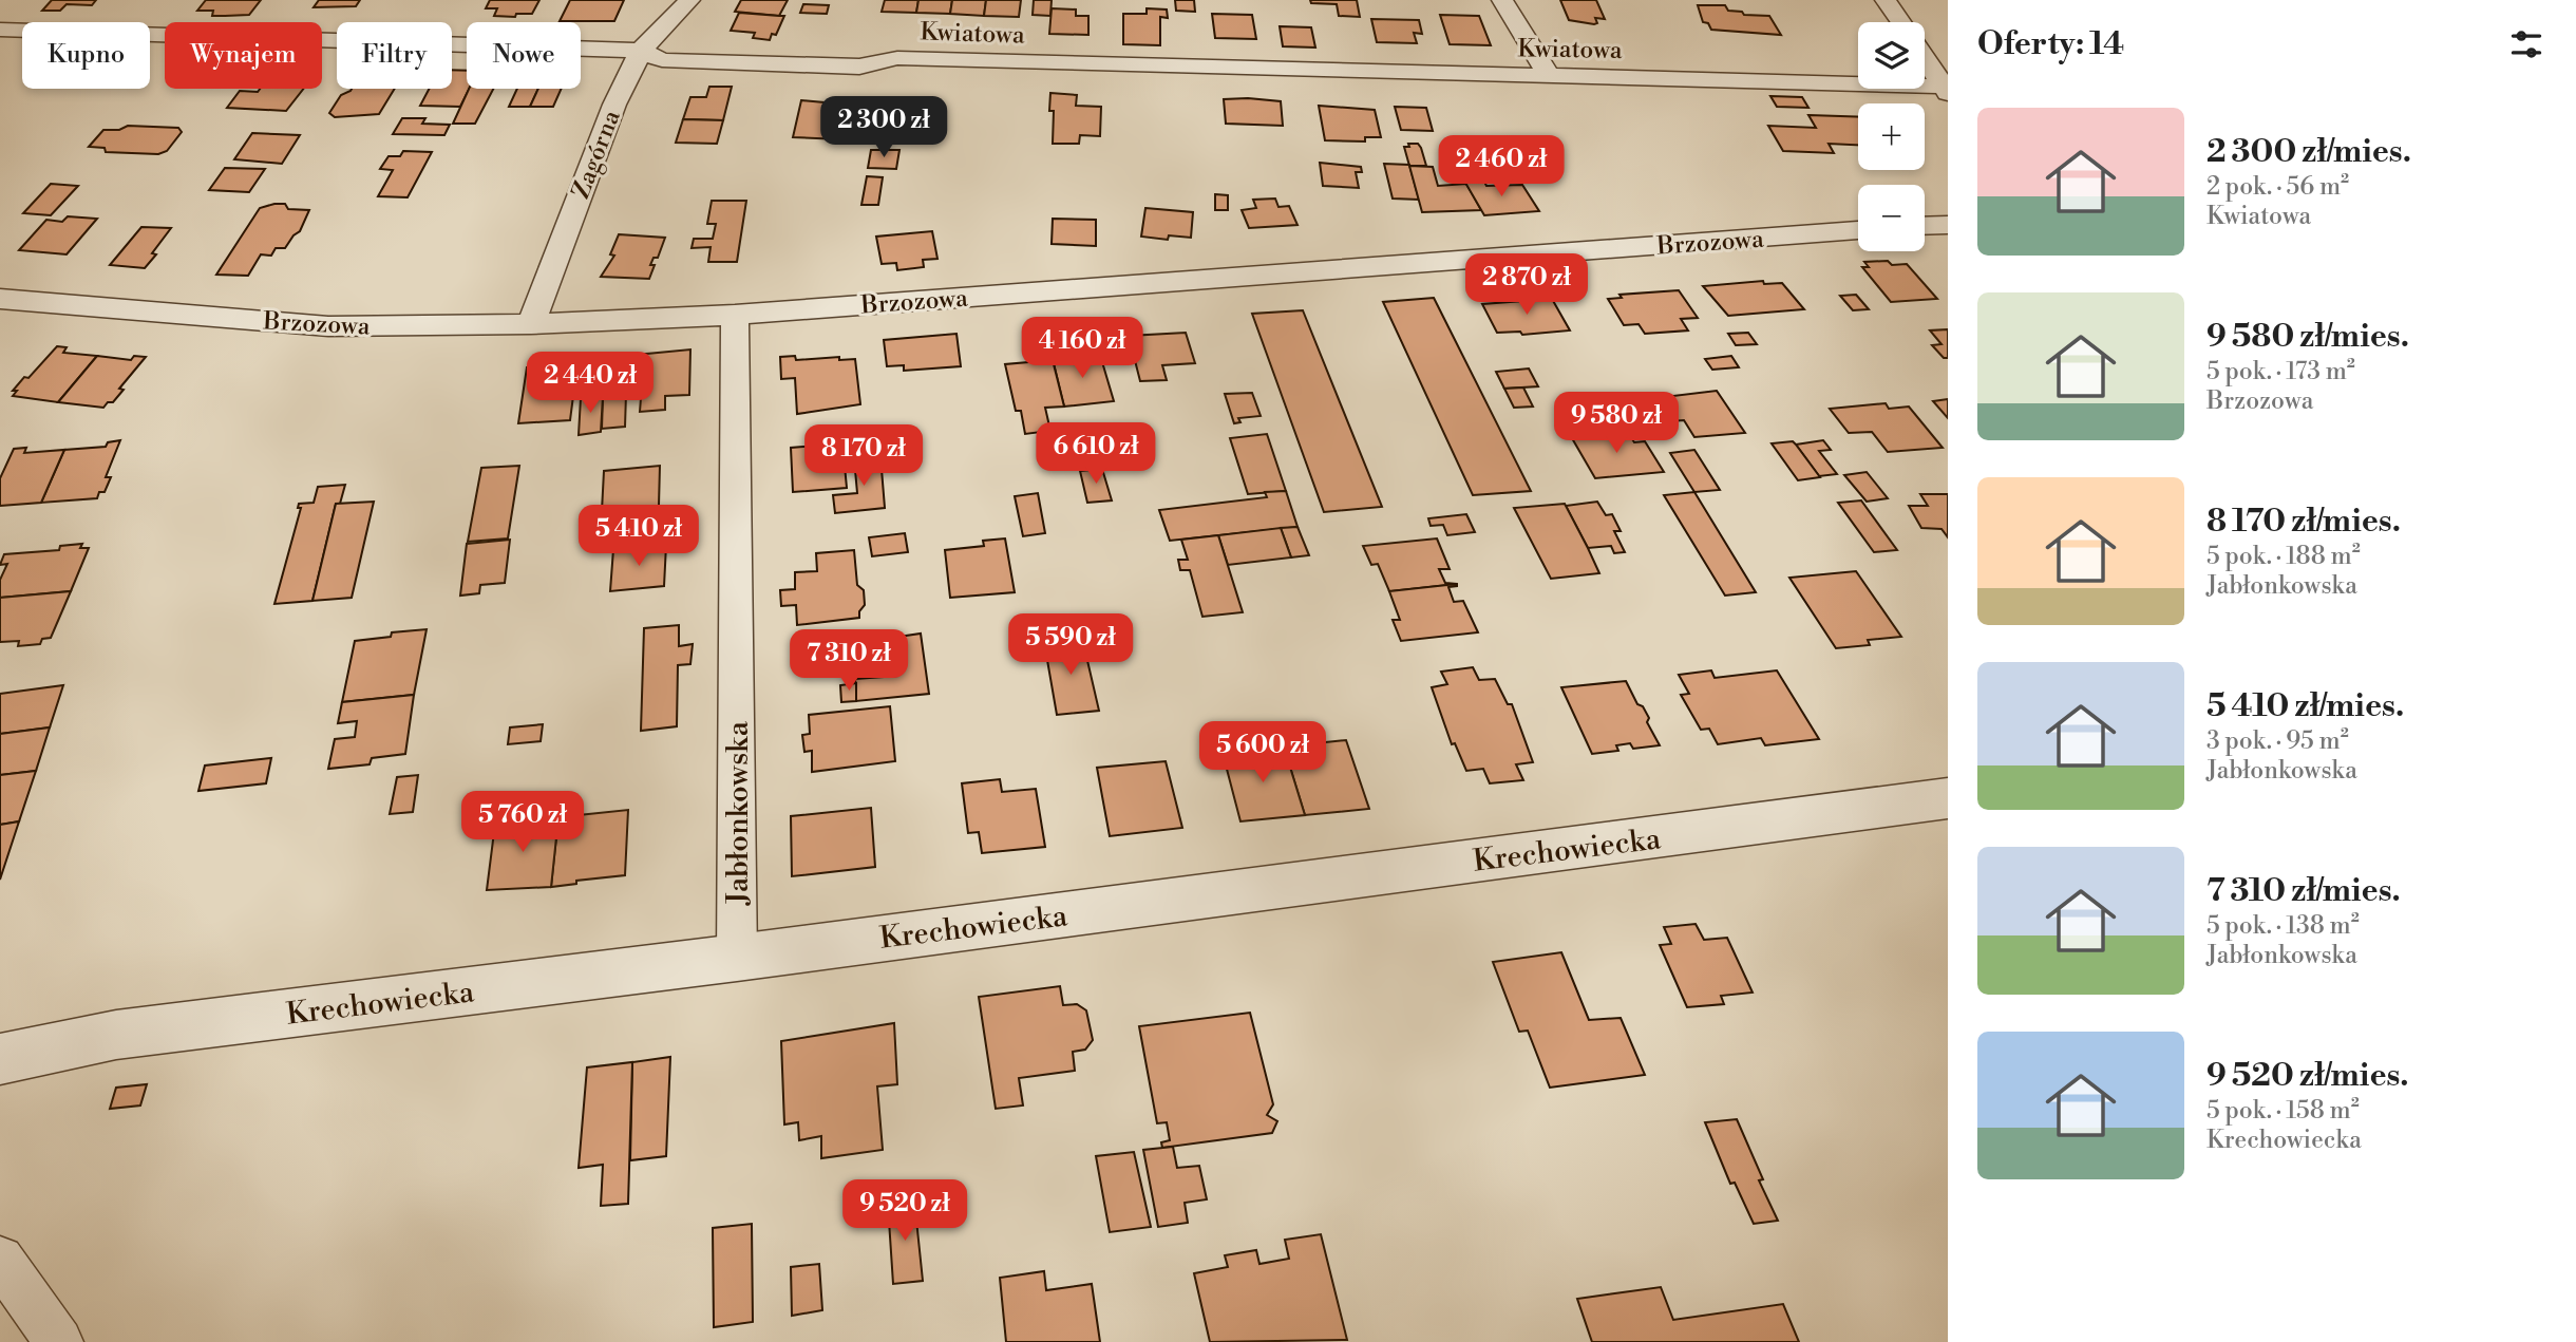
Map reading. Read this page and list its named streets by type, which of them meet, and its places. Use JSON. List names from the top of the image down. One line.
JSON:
{"streets":{"street":["Kwiatowa","Zagórna","Brzozowa","Jabłonkowska","Krechowiecka"]},"crossings":[["Kwiatowa","Zagórna"],["Zagórna","Brzozowa"],["Brzozowa","Jabłonkowska"],["Jabłonkowska","Krechowiecka"]],"page":{"heading":"Oferty: 14","map_buttons":["+","−"],"chip":["Kupno","Wynajem","Filtry","Nowe"],"list":[{"name":"2 300 zł/mies.","note":"2 pok. · 56 m² · Kwiatowa"},{"name":"9 580 zł/mies.","note":"5 pok. · 173 m² · Brzozowa"},{"name":"8 170 zł/mies.","note":"5 pok. · 188 m² · Jabłonkowska"},{"name":"5 410 zł/mies.","note":"3 pok. · 95 m² · Jabłonkowska"},{"name":"7 310 zł/mies.","note":"5 pok. · 138 m² · Jabłonkowska"},{"name":"9 520 zł/mies.","note":"5 pok. · 158 m² · Krechowiecka"}],"price":["2 300 zł","2 460 zł","2 870 zł","4 160 zł","2 440 zł","9 580 zł","6 610 zł","8 170 zł","5 410 zł","5 590 zł","7 310 zł","5 600 zł","5 760 zł","9 520 zł"]}}
